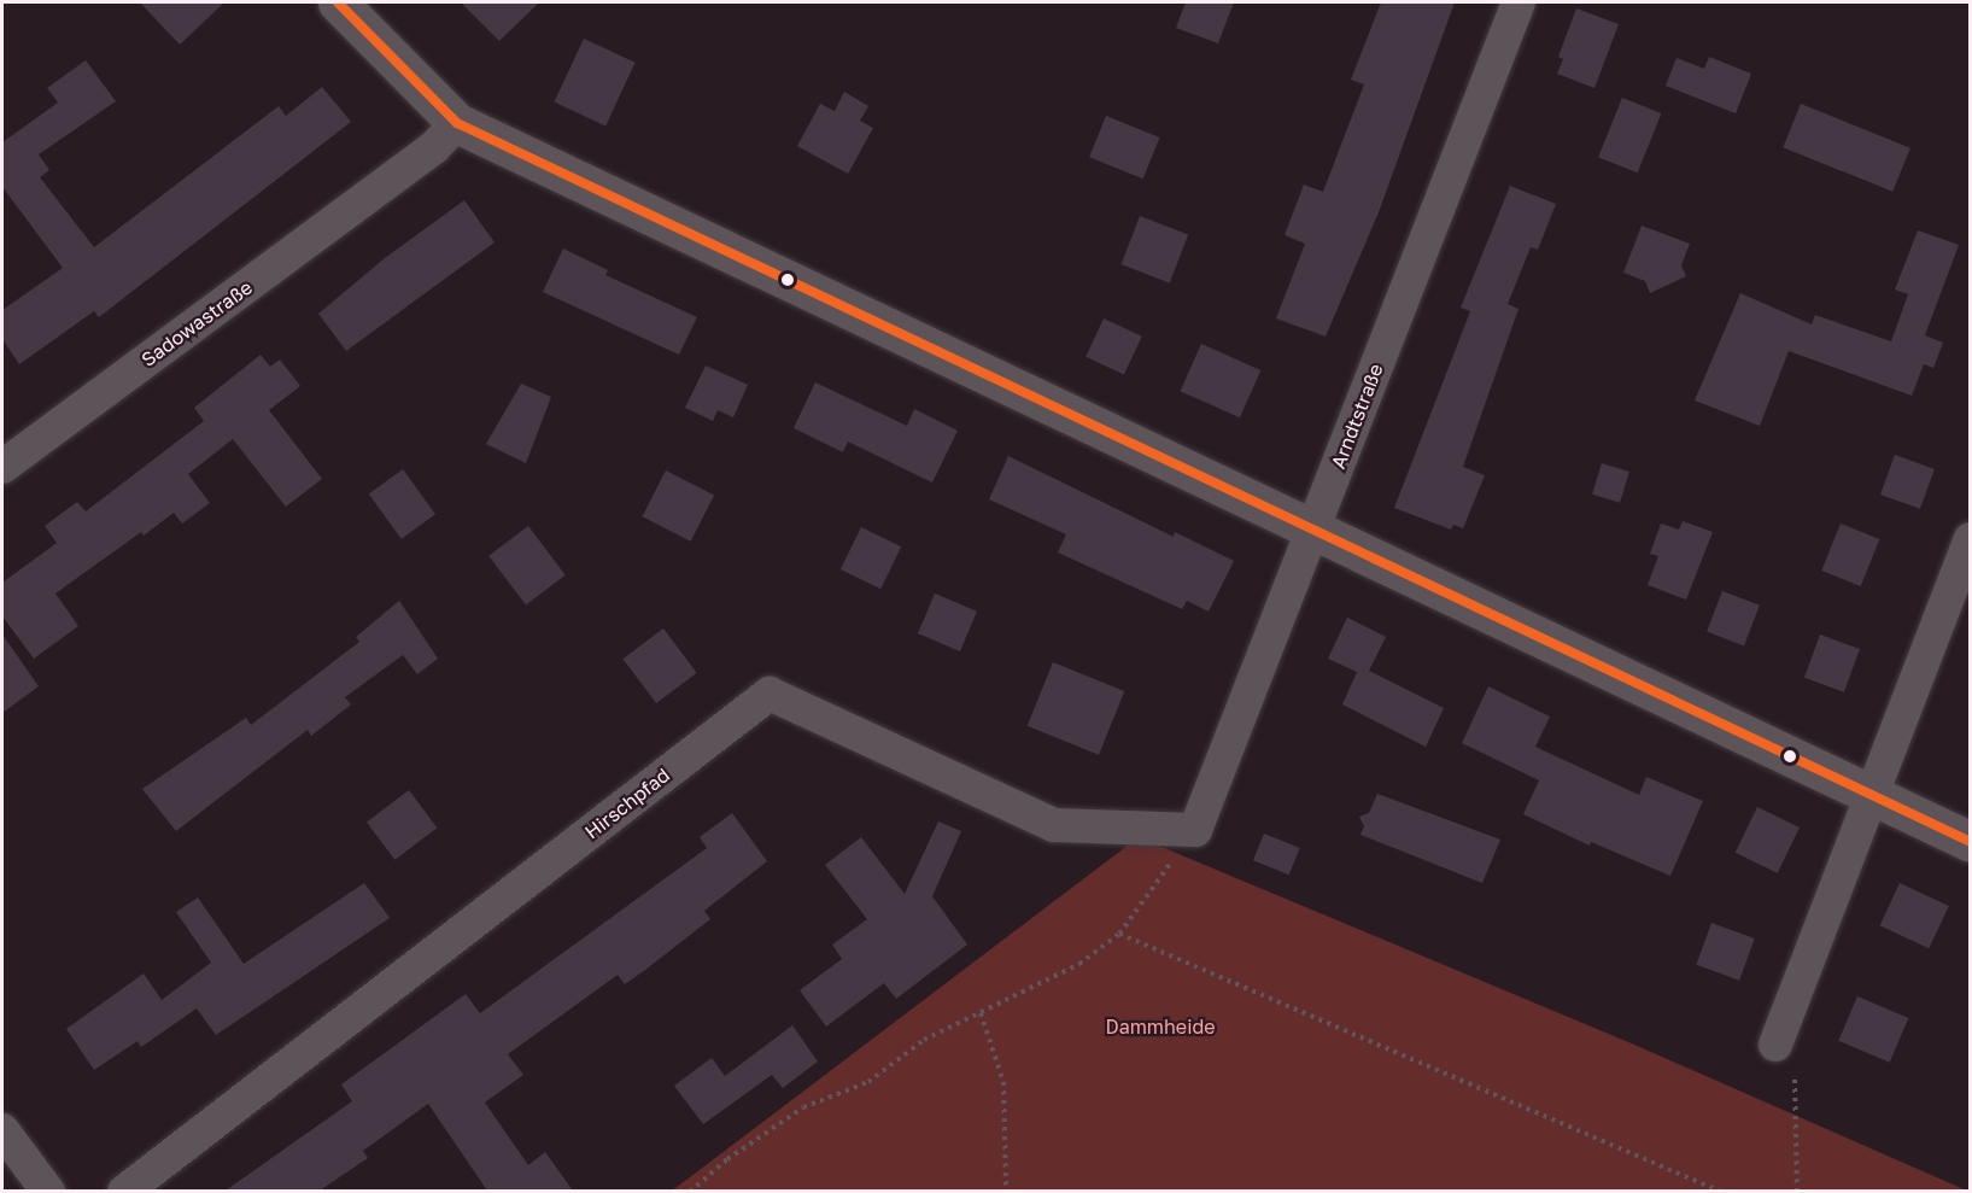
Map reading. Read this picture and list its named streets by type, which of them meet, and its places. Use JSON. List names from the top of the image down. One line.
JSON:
{"streets":{"street":["Sadowastraße","Arndtstraße","Hirschpfad"]},"crossings":[["Arndtstraße","Hirschpfad"]],"parks":["Dammheide"]}
